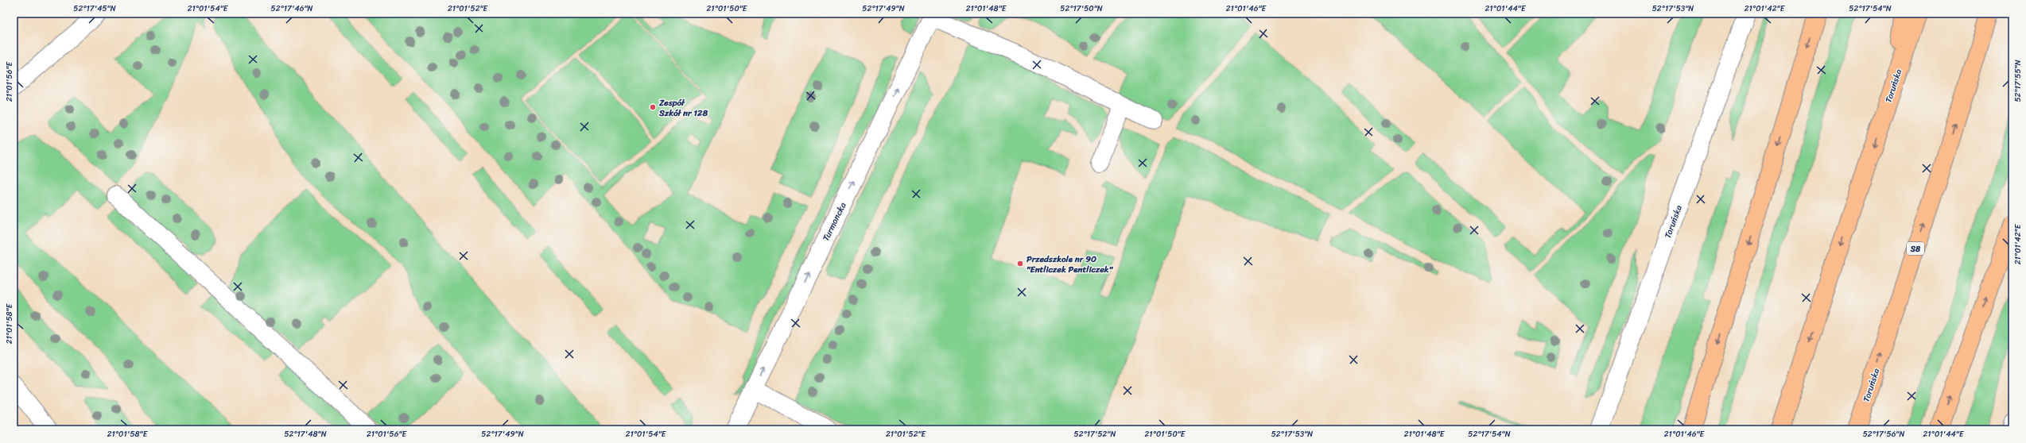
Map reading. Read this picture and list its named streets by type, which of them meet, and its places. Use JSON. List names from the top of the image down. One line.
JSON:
{"streets":{"main road":["Toruńska","S8"],"street":["Turmoncka"]},"one_way":["Turmoncka"],"places":["Zespół Szkół nr 128","Przedszkole nr 90 \"Entliczek Pentliczek\""],"coordinates":["52°17'45\"N","21°01'54\"E","52°17'46\"N","21°01'52\"E","21°01'50\"E","52°17'49\"N","21°01'48\"E","52°17'50\"N","21°01'46\"E","21°01'44\"E","52°17'53\"N","21°01'42\"E","52°17'54\"N","52°17'55\"N","21°01'56\"E","21°01'58\"E","52°17'48\"N","52°17'52\"N","52°17'56\"N"]}
